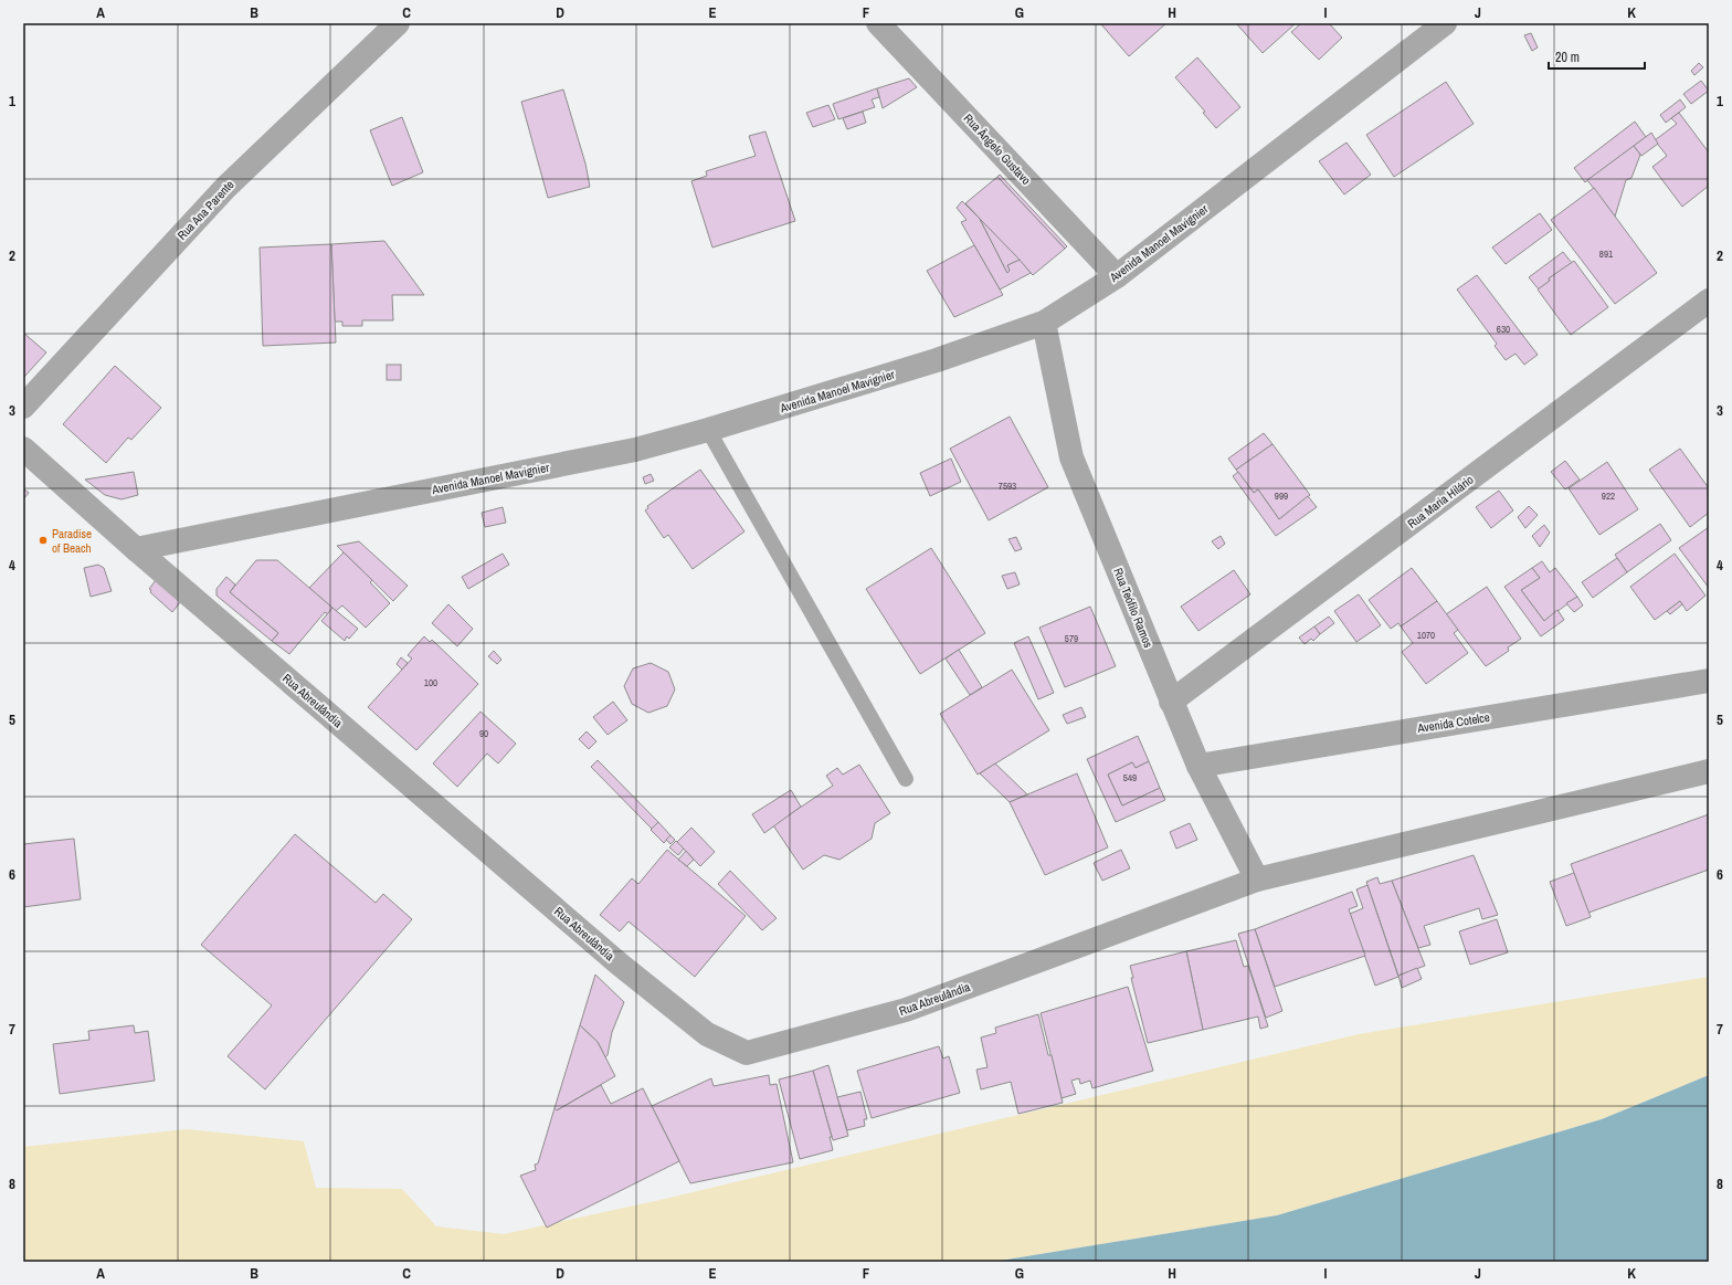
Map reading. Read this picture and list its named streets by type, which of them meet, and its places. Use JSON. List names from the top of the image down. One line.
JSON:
{"streets":{"street":["Rua Ângelo Gustavo","Rua Ana Parente","Avenida Manoel Mavignier","Rua Maria Hilário","Rua Teófilo Ramos","Rua Abreulândia","Avenida Cotelce"]},"crossings":[["Rua Ângelo Gustavo","Avenida Manoel Mavignier"],["Avenida Manoel Mavignier","Rua Teófilo Ramos"],["Avenida Manoel Mavignier","Rua Abreulândia"],["Rua Maria Hilário","Rua Teófilo Ramos"],["Rua Teófilo Ramos","Rua Abreulândia"],["Rua Teófilo Ramos","Avenida Cotelce"]],"places":["Paradise of Beach"],"house_numbers":["891","630","7593","999","922","1070","579","100","90","549"],"scale_bar":"20 m","grid":{"columns":["A","B","C","D","E","F","G","H","I","J","K"],"rows":["1","2","3","4","5","6","7","8"]}}
